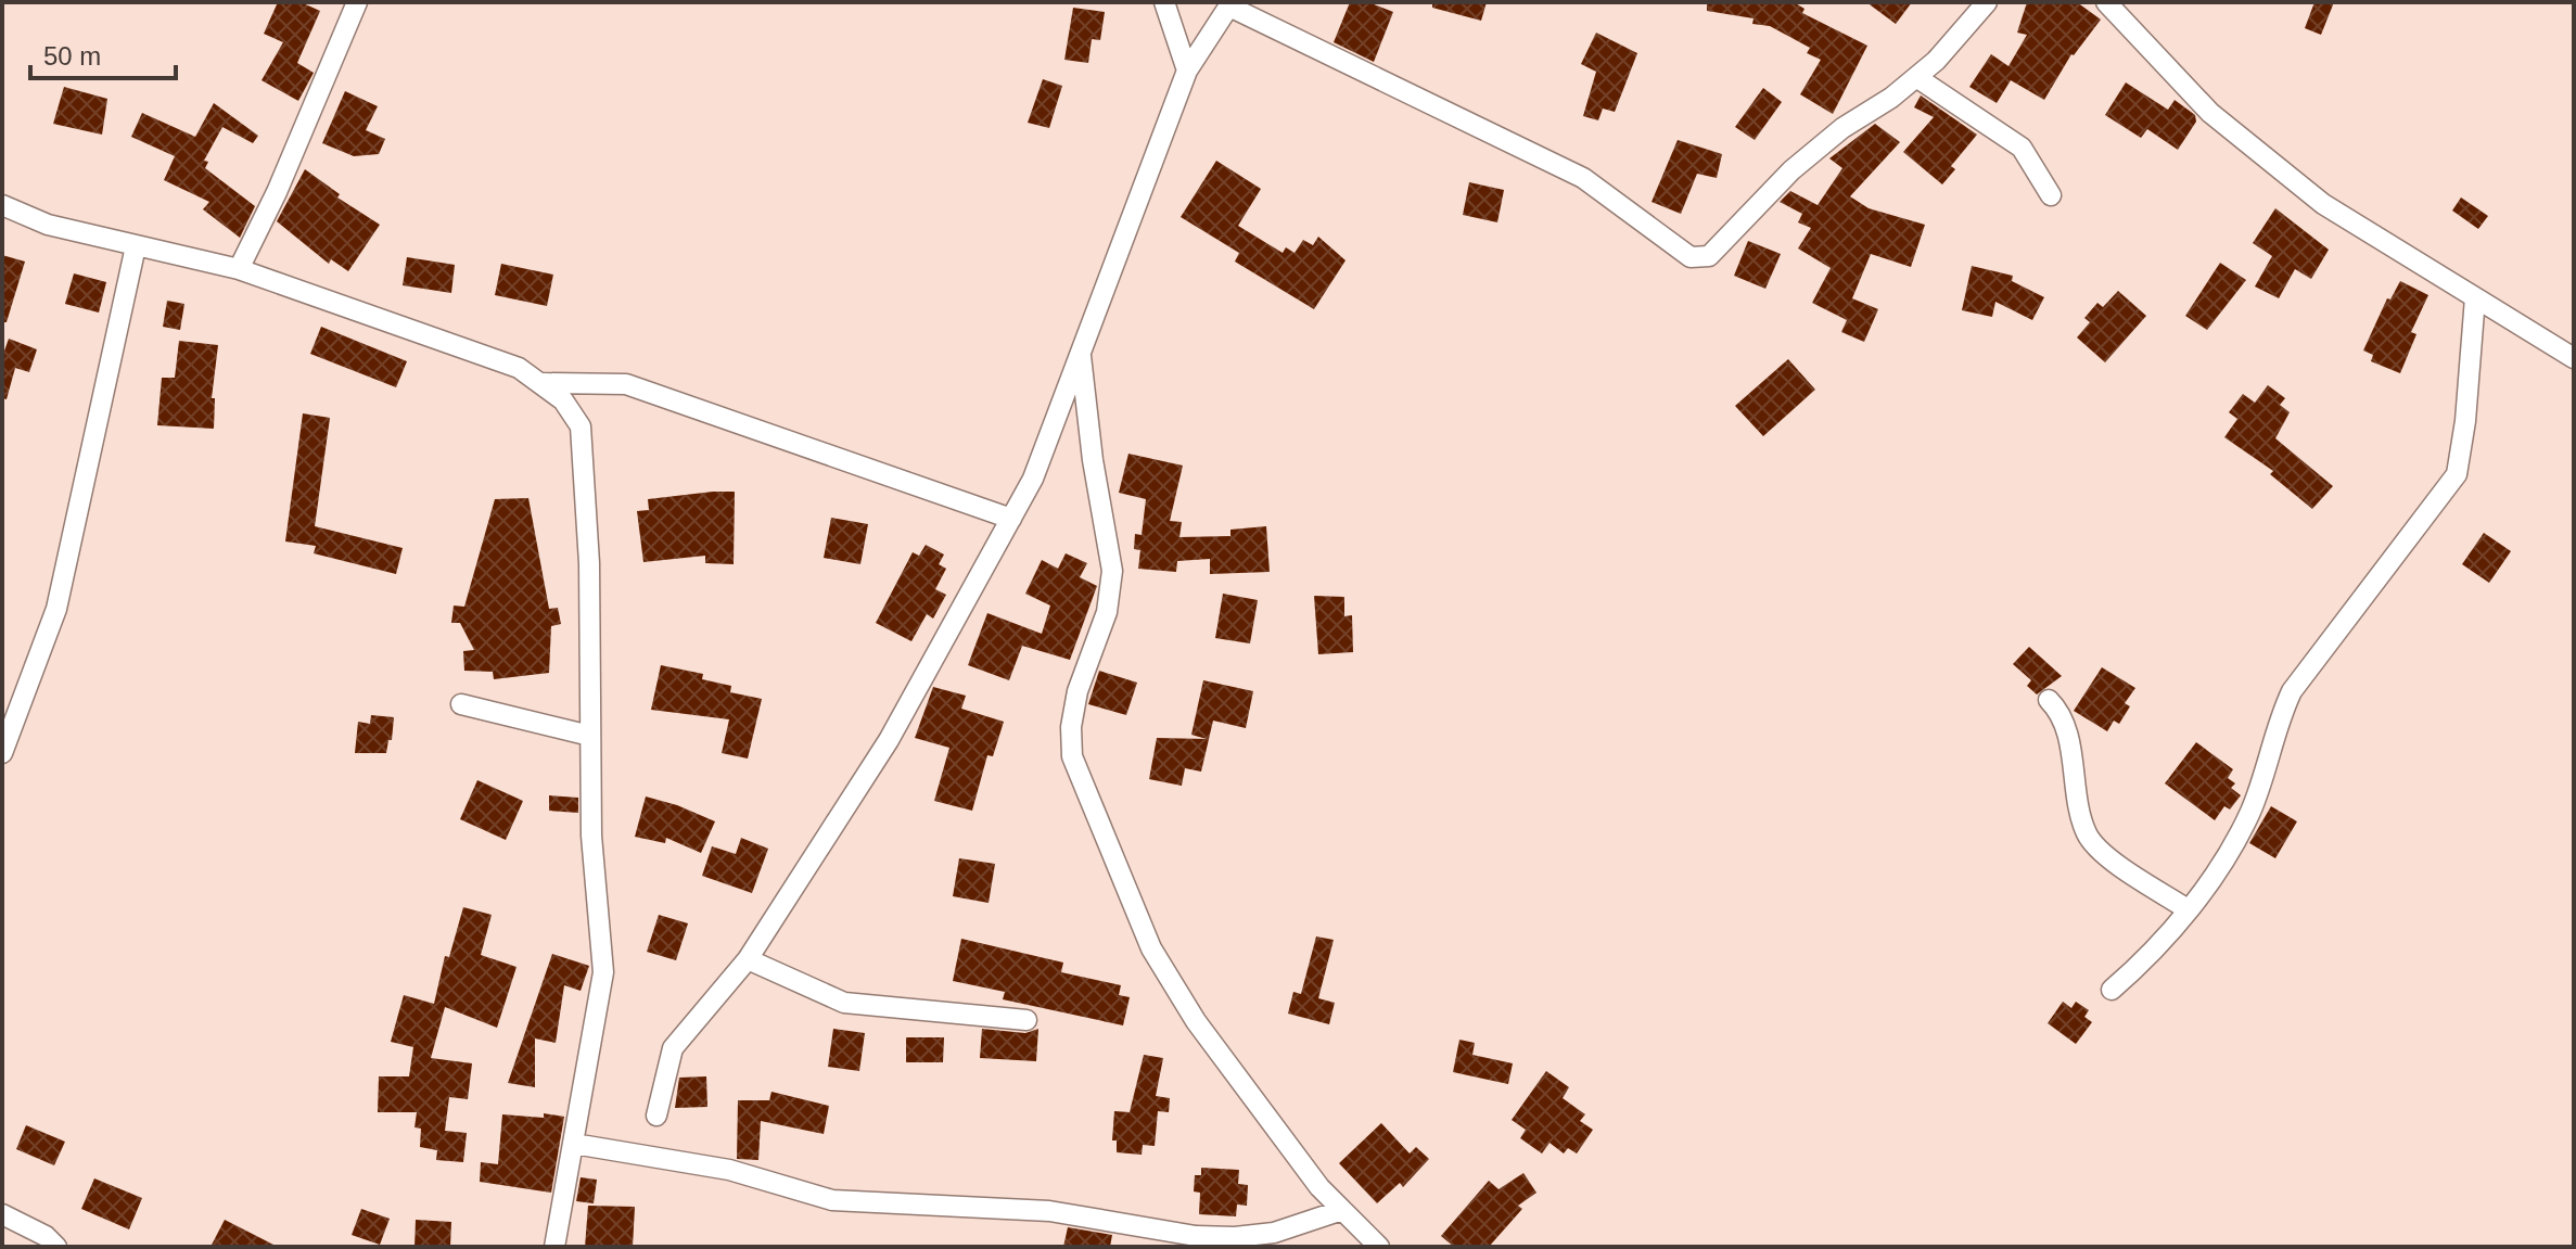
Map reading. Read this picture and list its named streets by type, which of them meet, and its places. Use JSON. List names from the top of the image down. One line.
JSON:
{"scale_bar":"50 m"}
